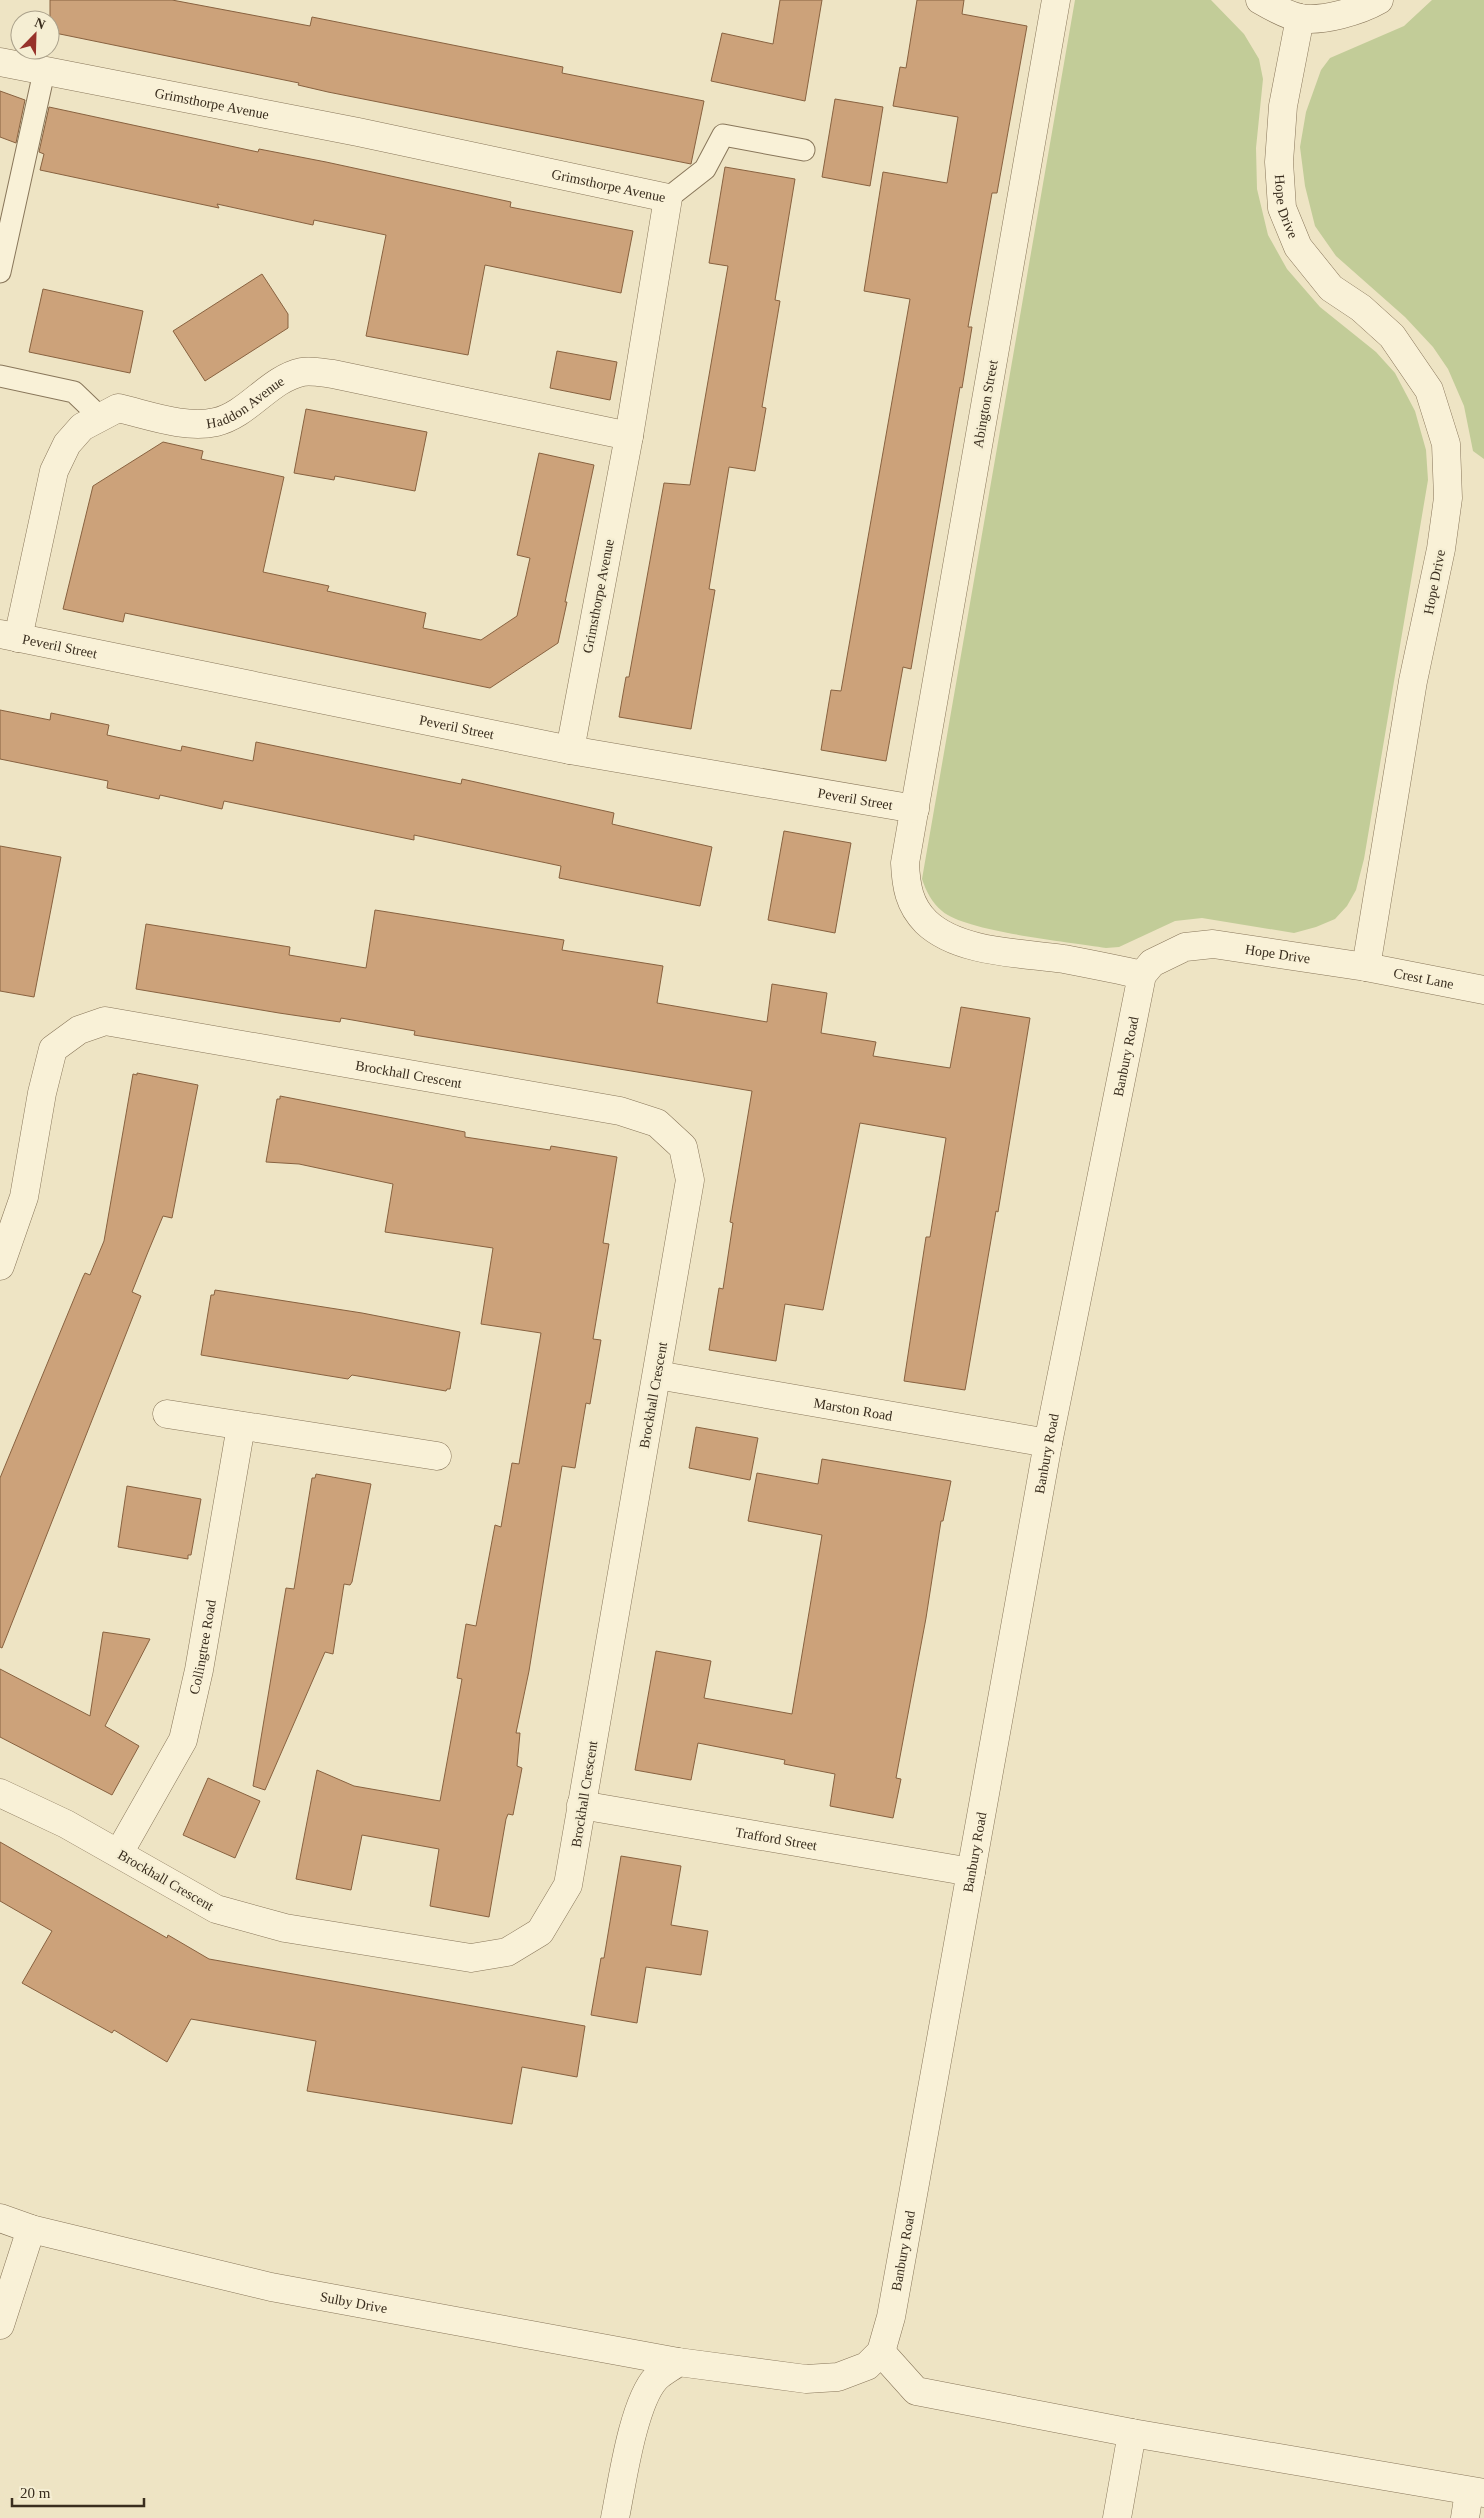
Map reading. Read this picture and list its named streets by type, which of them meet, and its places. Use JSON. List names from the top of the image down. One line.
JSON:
{"streets":{"street":["Grimsthorpe Avenue","Hope Drive","Haddon Avenue","Abington Street","Peveril Street","Crest Lane","Banbury Road","Brockhall Crescent","Marston Road","Collingtree Road","Trafford Street","Sulby Drive"]},"crossings":[["Grimsthorpe Avenue","Haddon Avenue"],["Grimsthorpe Avenue","Peveril Street"],["Hope Drive","Abington Street"],["Hope Drive","Crest Lane"],["Hope Drive","Banbury Road"],["Haddon Avenue","Peveril Street"],["Abington Street","Peveril Street"],["Abington Street","Banbury Road"],["Banbury Road","Marston Road"],["Banbury Road","Trafford Street"],["Brockhall Crescent","Marston Road"],["Brockhall Crescent","Collingtree Road"],["Brockhall Crescent","Trafford Street"]],"scale_bar":"20 m","north":"top right"}
